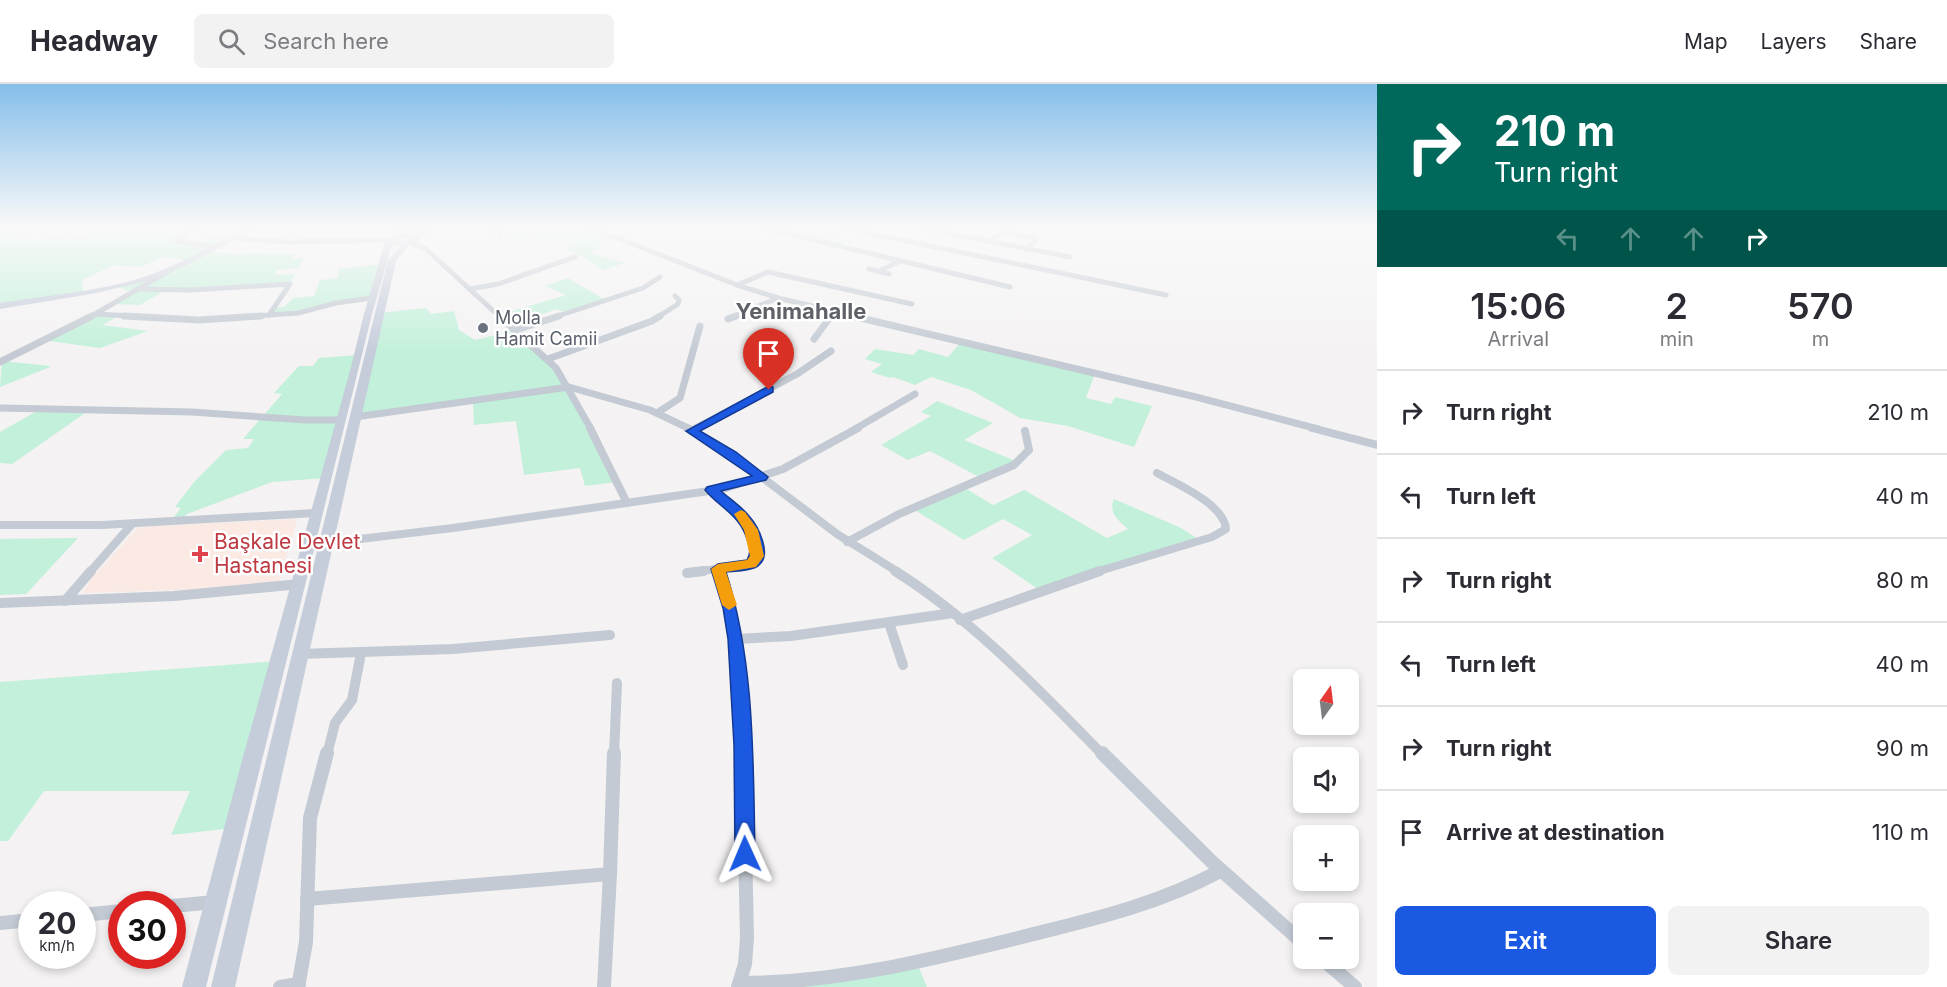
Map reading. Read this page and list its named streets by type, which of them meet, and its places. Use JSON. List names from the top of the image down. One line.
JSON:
{"districts":["Yenimahalle"],"places":{"other":["Molla Hamit Camii"],"health":["Başkale Devlet Hastanesi"]},"north":"top","page":{"header":"Headway","search":"Search here","nav":["Map","Layers","Share"],"turn":["210 m","Turn right"],"eta":["15:06","Arrival","2","min","570","m"],"list":[{"name":"Turn right","value":"210 m"},{"name":"Turn left","value":"40 m"},{"name":"Turn right","value":"80 m"},{"name":"Turn left","value":"40 m"},{"name":"Turn right","value":"90 m"},{"name":"Arrive at destination","value":"110 m"}],"map_buttons":["+","−"],"speed":"20 km/h","limit":"30","buttons":["Exit","Share"]}}
